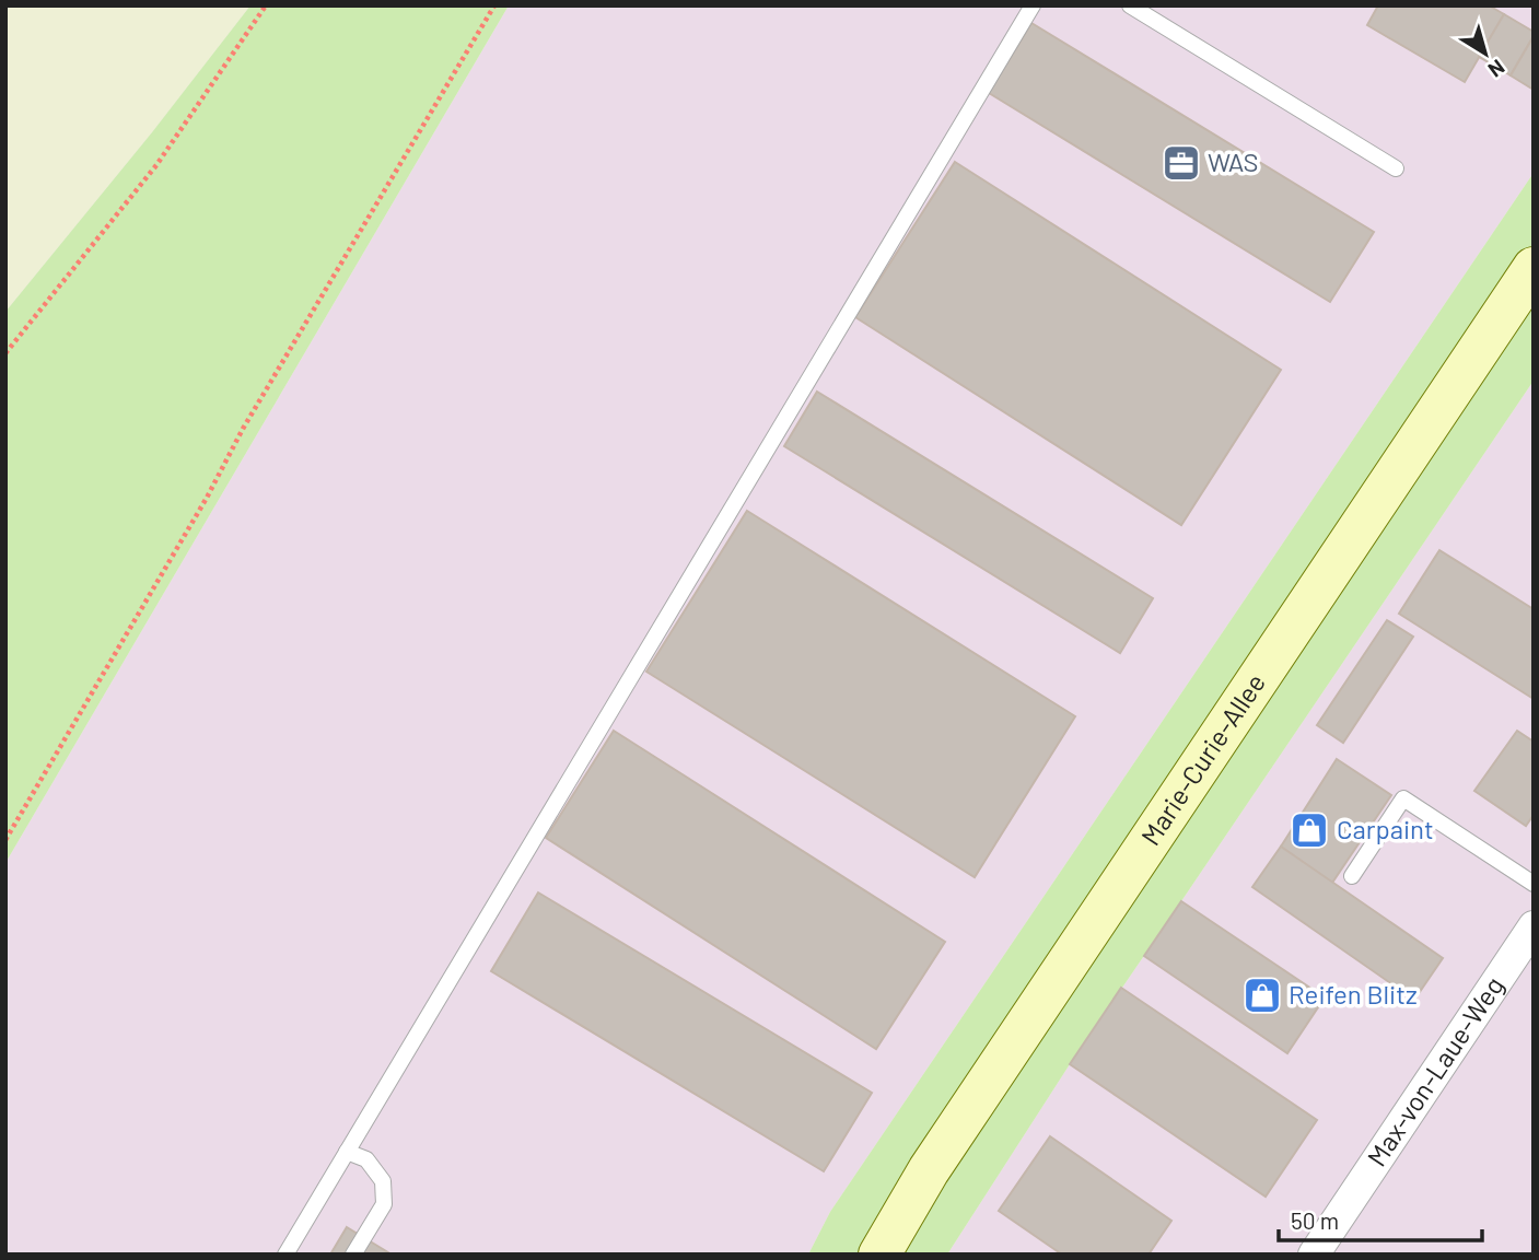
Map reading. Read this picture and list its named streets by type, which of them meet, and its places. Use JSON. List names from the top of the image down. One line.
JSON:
{"streets":{"main road":["Marie-Curie-Allee"],"street":["Max-von-Laue-Weg"]},"places":{"office":["WAS"],"shop":["Carpaint","Reifen Blitz"]},"scale_bar":"50 m","north":"bottom right"}
